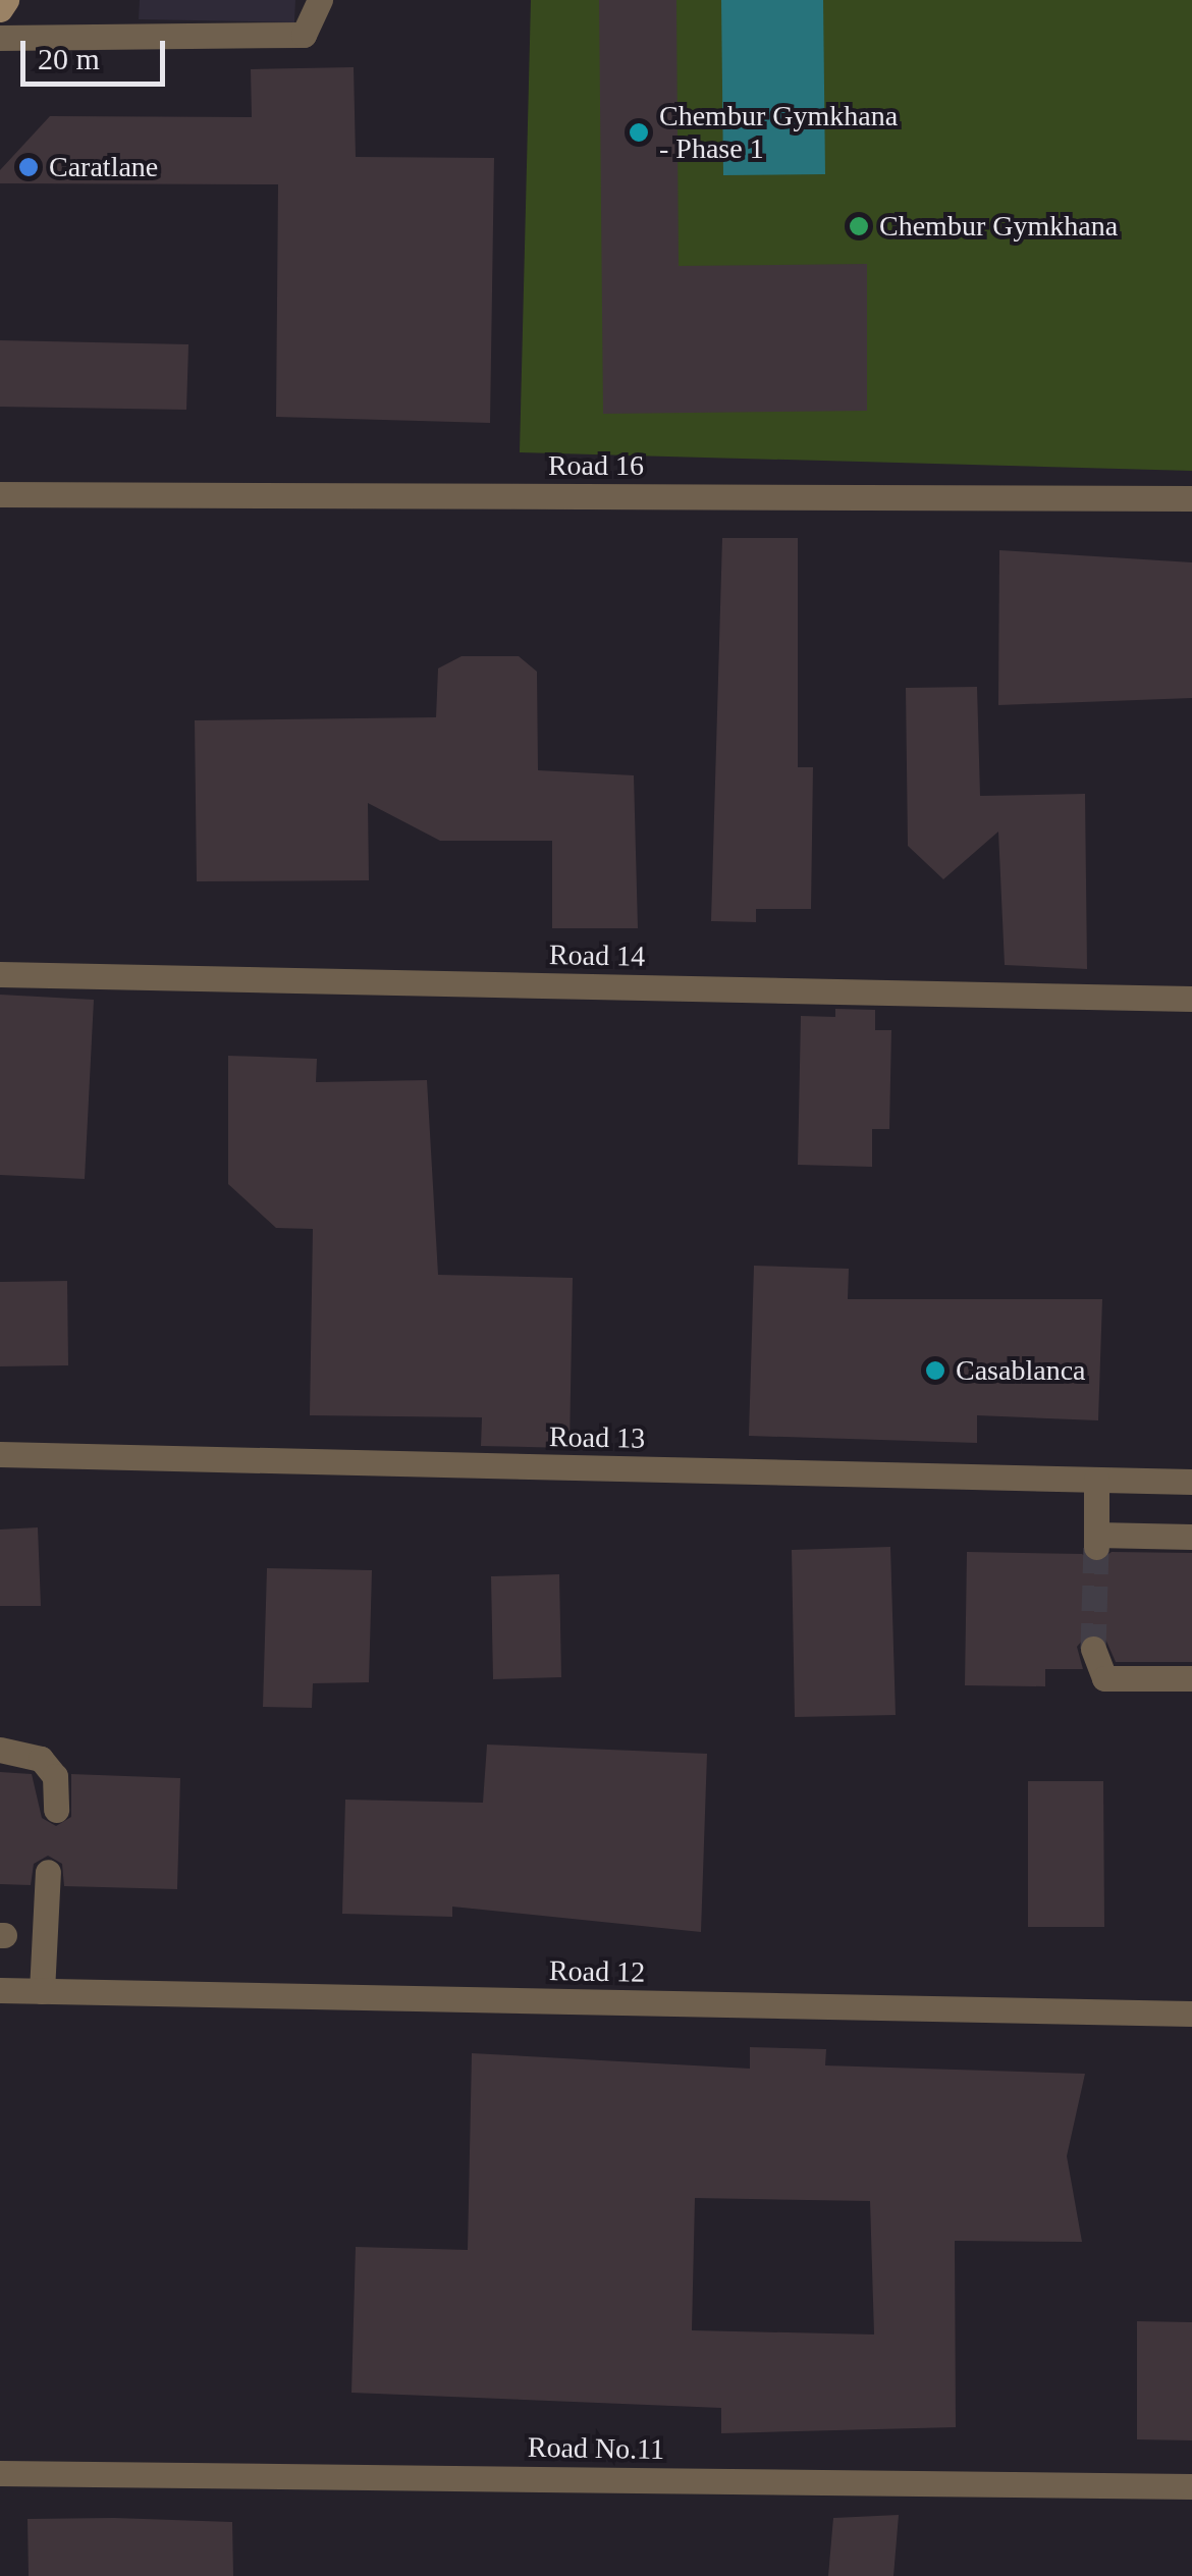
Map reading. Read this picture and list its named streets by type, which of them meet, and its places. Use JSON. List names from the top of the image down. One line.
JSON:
{"streets":{"street":["Road 16","Road 14","Road 13","Road 12","Road No.11"]},"places":["Chembur Gymkhana - Phase 1","Caratlane","Chembur Gymkhana","Casablanca"],"scale_bar":"20 m"}
